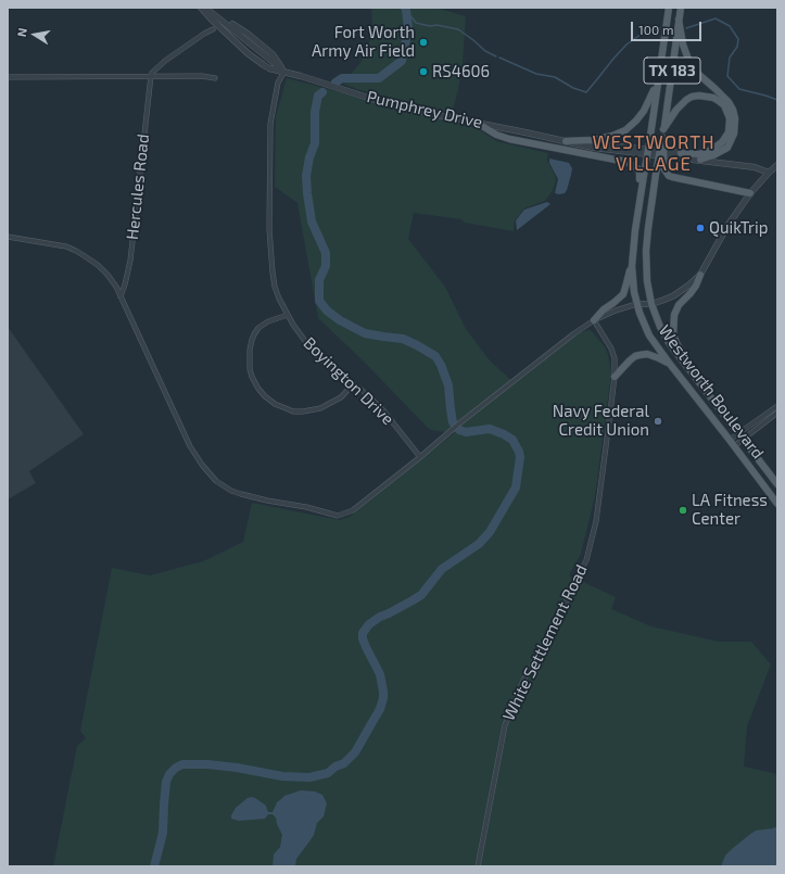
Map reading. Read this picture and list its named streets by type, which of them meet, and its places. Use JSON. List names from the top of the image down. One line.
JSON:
{"streets":{"main road":["TX 183","Westworth Boulevard"],"street":["Pumphrey Drive","Hercules Road","Boyington Drive","White Settlement Road"]},"crossings":[["Pumphrey Drive","Boyington Drive"]],"districts":["WESTWORTH VILLAGE"],"places":["Fort Worth Army Air Field","RS4606","QuikTrip","Navy Federal Credit Union","LA Fitness Center"],"scale_bar":"100 m","north":"left"}
